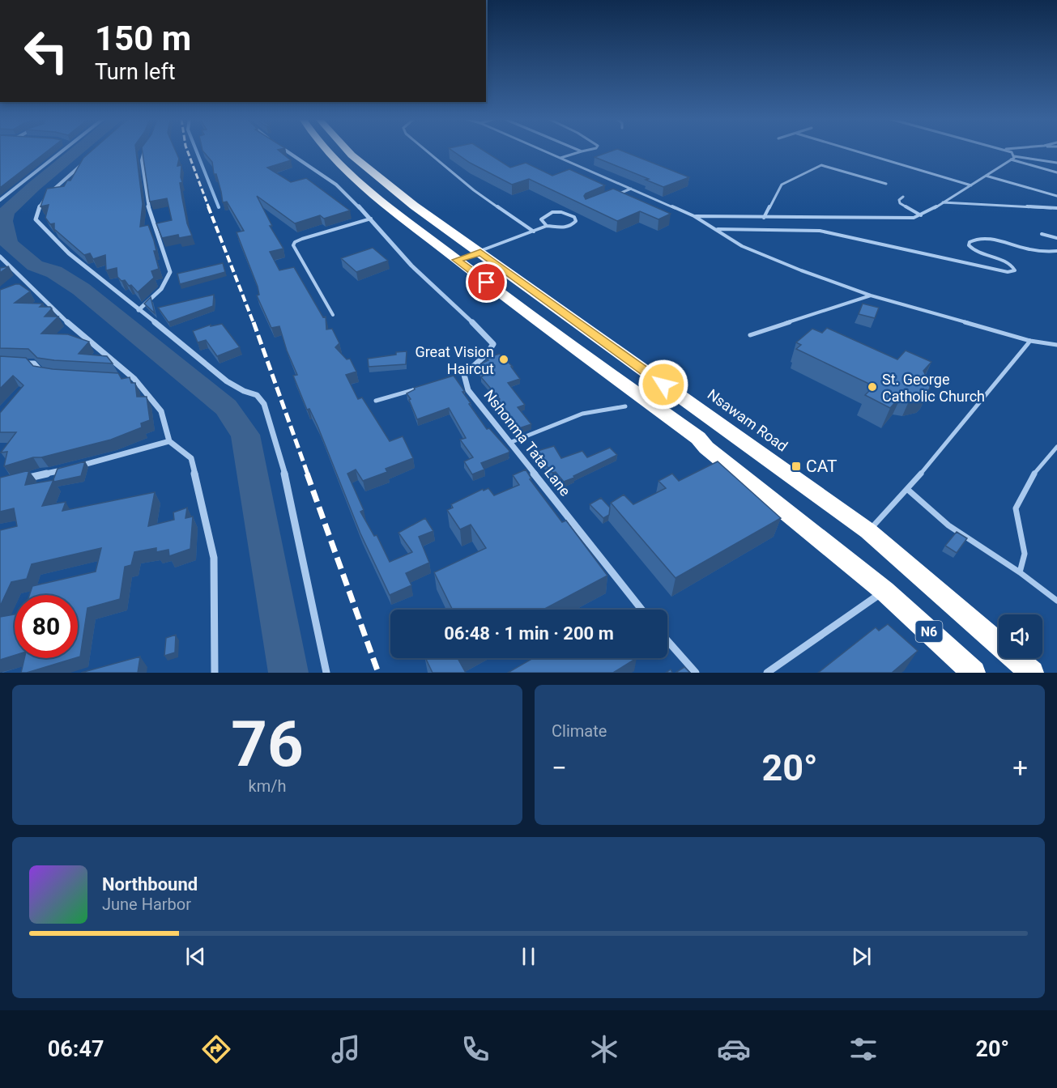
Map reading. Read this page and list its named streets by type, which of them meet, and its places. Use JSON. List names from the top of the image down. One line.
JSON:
{"streets":{"highway":["Nsawam Road","N6"],"street":["Nshonma Tata Lane"]},"places":{"other":["Great Vision Haircut","St. George Catholic Church"],"transit":["CAT"]},"page":{"turn":["150 m","Turn left"],"limit":"80","trip":"06:48 · 1 min · 200 m","tile":[["76","km/h"],"Climate"],"heat":["−","20°","+"],"song":["Northbound","June Harbor"],"tabs":["06:47","20°"]}}
